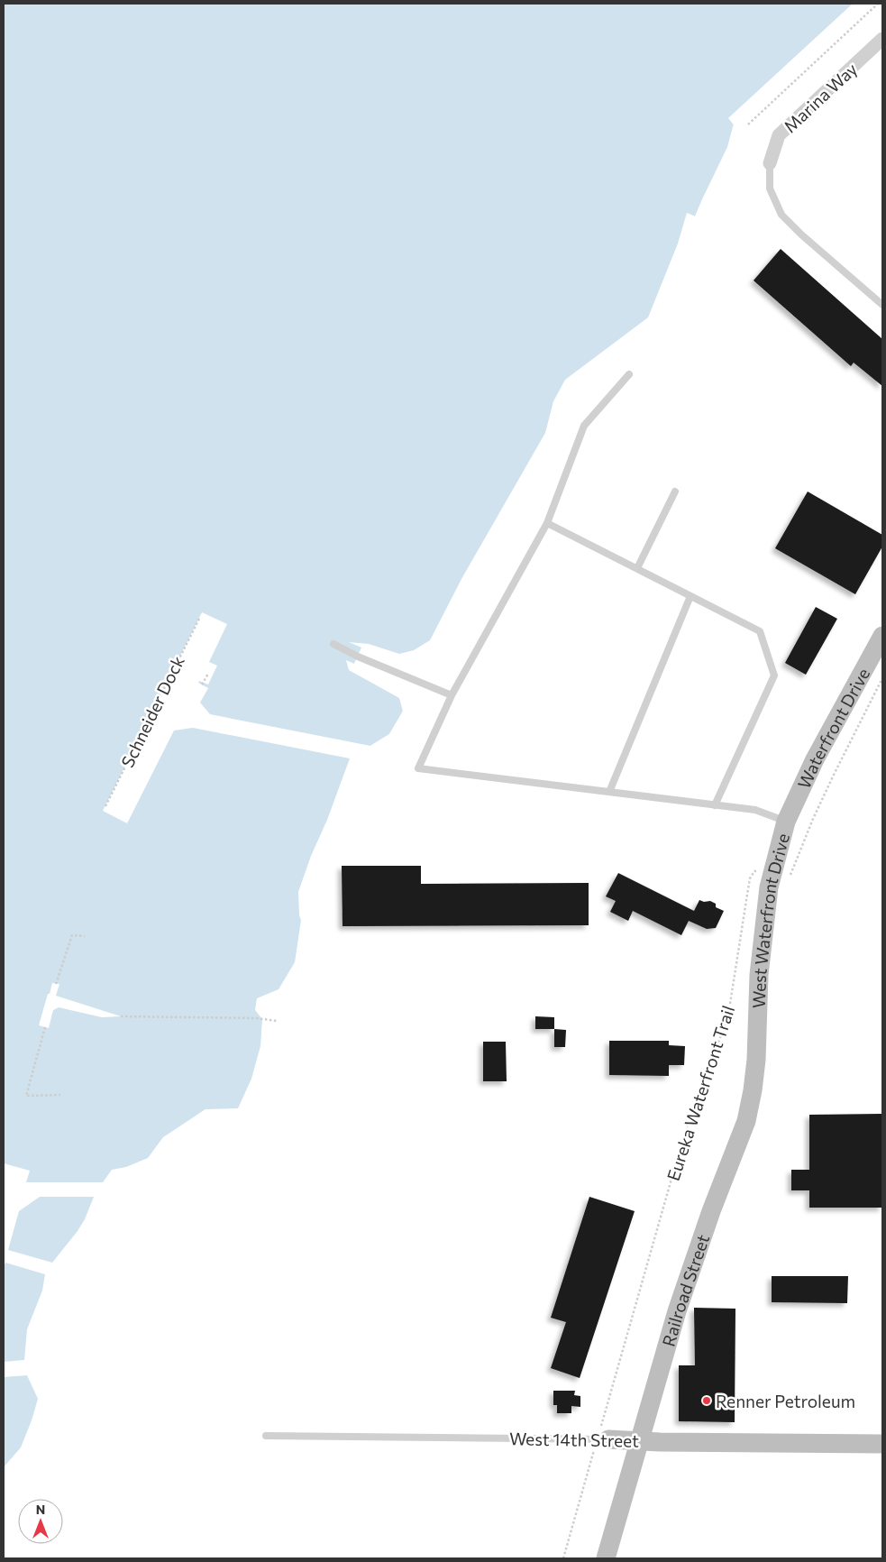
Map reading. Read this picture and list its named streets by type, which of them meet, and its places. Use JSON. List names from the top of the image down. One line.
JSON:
{"streets":{"street":["Marina Way","Waterfront Drive","West Waterfront Drive","Railroad Street","West 14th Street"],"path":["Schneider Dock","Eureka Waterfront Trail"]},"crossings":[["Waterfront Drive","West Waterfront Drive"],["West Waterfront Drive","Eureka Waterfront Trail"],["West Waterfront Drive","Railroad Street"],["Eureka Waterfront Trail","West 14th Street"],["Railroad Street","West 14th Street"]],"places":["Renner Petroleum"],"north":"top"}
